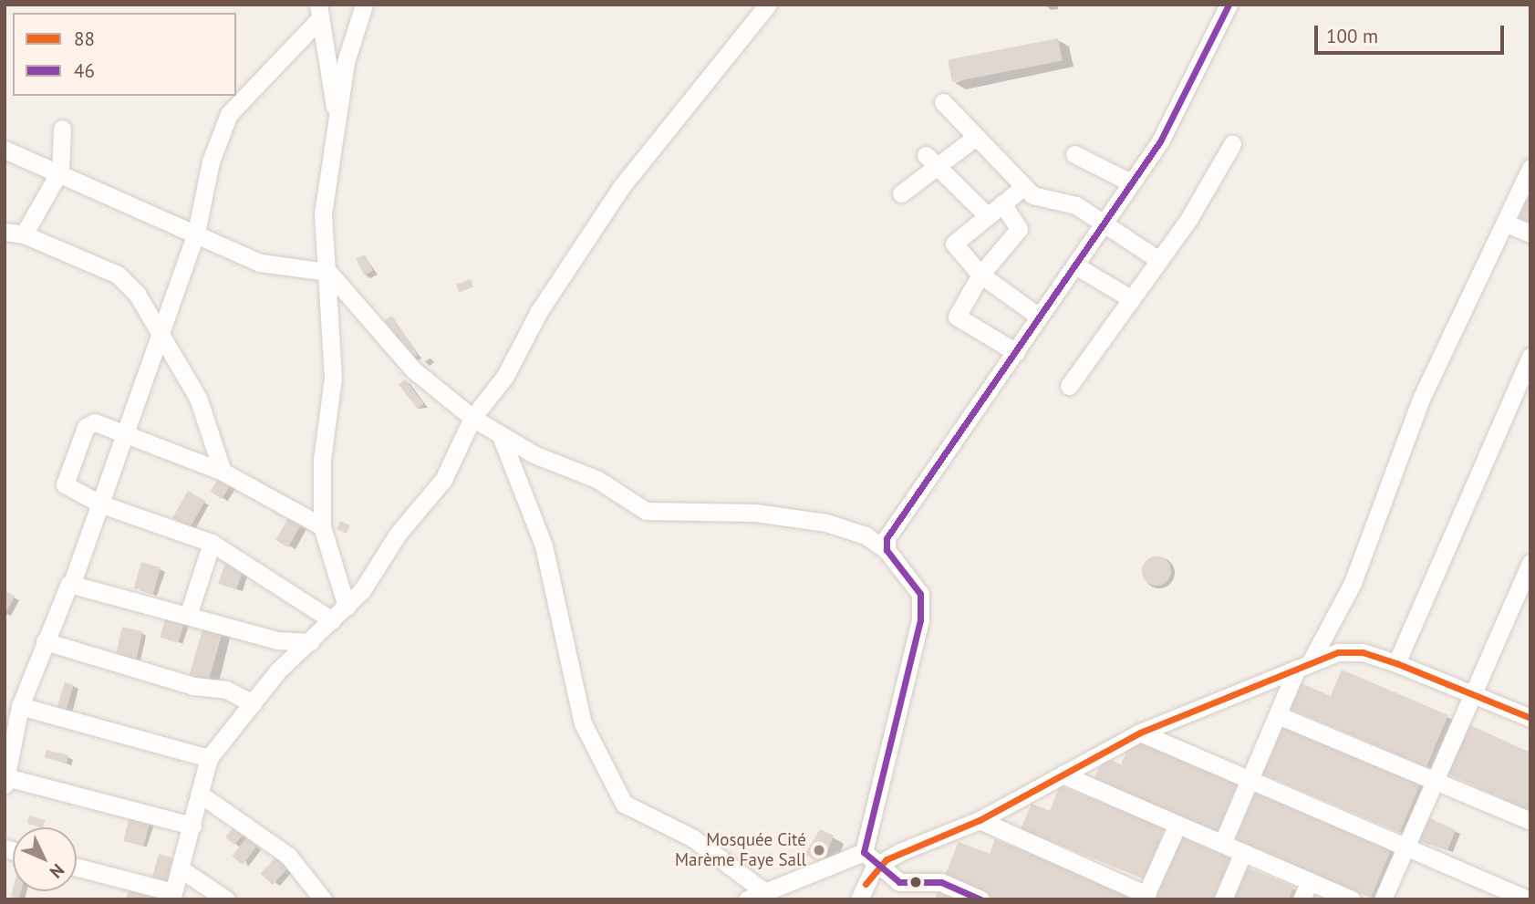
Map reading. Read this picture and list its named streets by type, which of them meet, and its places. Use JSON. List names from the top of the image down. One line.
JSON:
{"places":["Mosquée Cité Marème Faye Sall"],"lines":["transit line 46","transit line 88"],"legend":["88","46"],"scale_bar":"100 m","north":"bottom right"}
